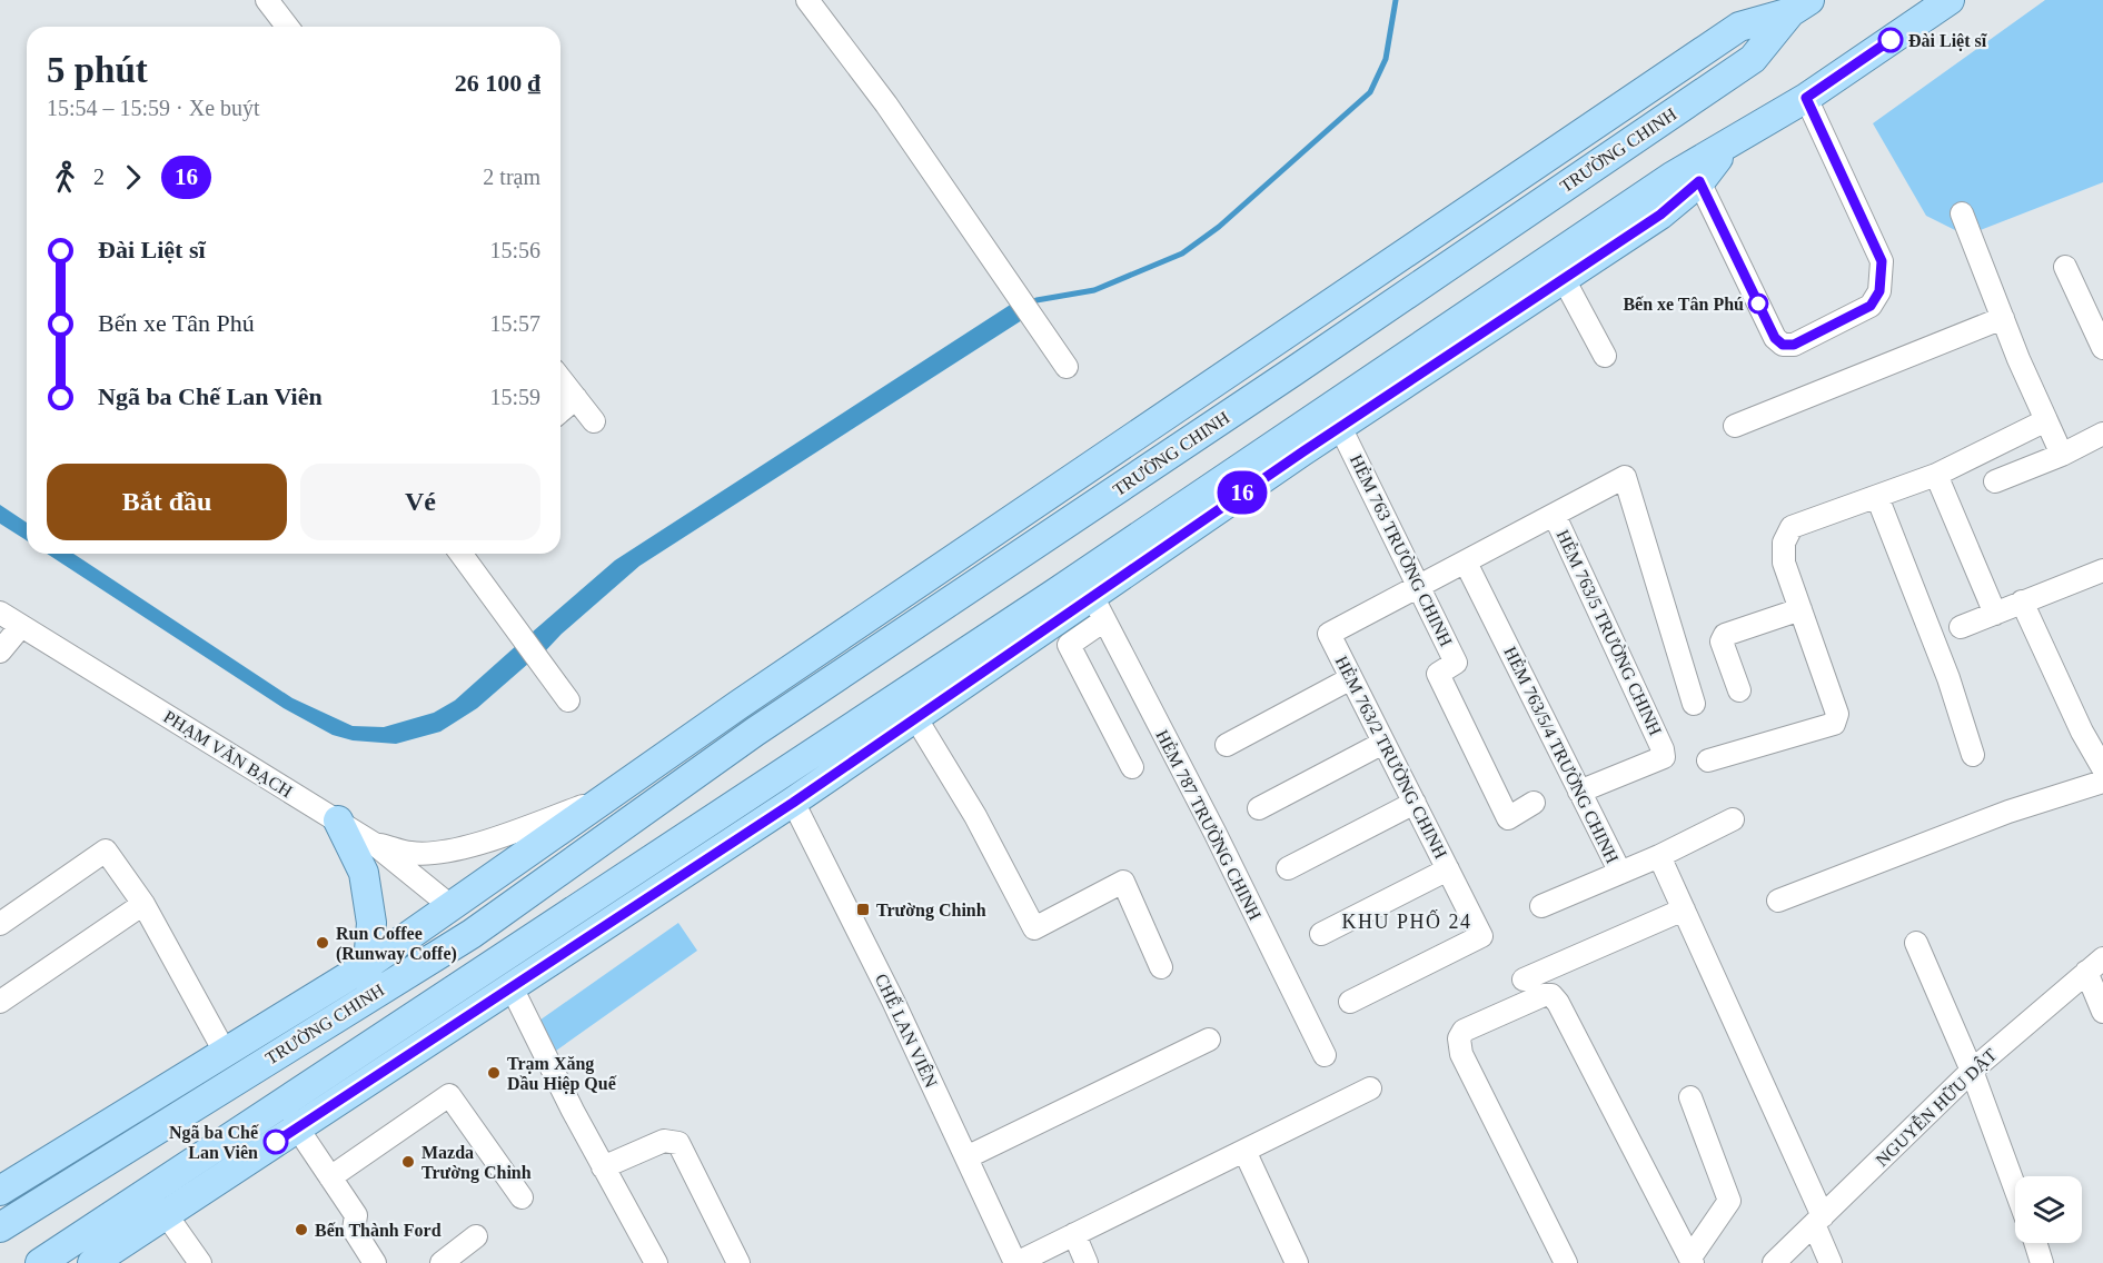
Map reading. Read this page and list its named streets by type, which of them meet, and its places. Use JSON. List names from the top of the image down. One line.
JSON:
{"streets":{"main road":["TRƯỜNG CHINH"],"street":["HẺM 763 TRƯỜNG CHINH","HẺM 763/5 TRƯỜNG CHINH","PHẠM VĂN BẠCH","HẺM 763/5/4 TRƯỜNG CHINH","HẺM 763/2 TRƯỜNG CHINH","HẺM 787 TRƯỜNG CHINH","CHẾ LAN VIÊN","NGUYỄN HỮU DẬT"]},"crossings":[["TRƯỜNG CHINH","PHẠM VĂN BẠCH"],["HẺM 763 TRƯỜNG CHINH","HẺM 763/5 TRƯỜNG CHINH"],["HẺM 763 TRƯỜNG CHINH","HẺM 763/2 TRƯỜNG CHINH"],["HẺM 763/5 TRƯỜNG CHINH","HẺM 763/5/4 TRƯỜNG CHINH"],["HẺM 763/5 TRƯỜNG CHINH","HẺM 763/2 TRƯỜNG CHINH"]],"districts":["KHU PHỐ 24"],"places":{"other":["Đài Liệt sĩ","Bến xe Tân Phú","Run Coffee (Runway Coffe)","Trạm Xăng Dầu Hiệp Quế","Ngã ba Chế Lan Viên","Mazda Trường Chinh","Bến Thành Ford"],"transit":["Trường Chinh"]},"lines":["bus line 16"],"page":{"on_map":"16","heading":["5 phút","15:54 – 15:59 · Xe buýt","26 100 ₫"],"legs":["2","16","2 trạm"],"list":[{"name":"Đài Liệt sĩ","value":"15:56"},{"name":"Bến xe Tân Phú","value":"15:57"},{"name":"Ngã ba Chế Lan Viên","value":"15:59"}],"buttons":["Bắt đầu","Vé"]}}
